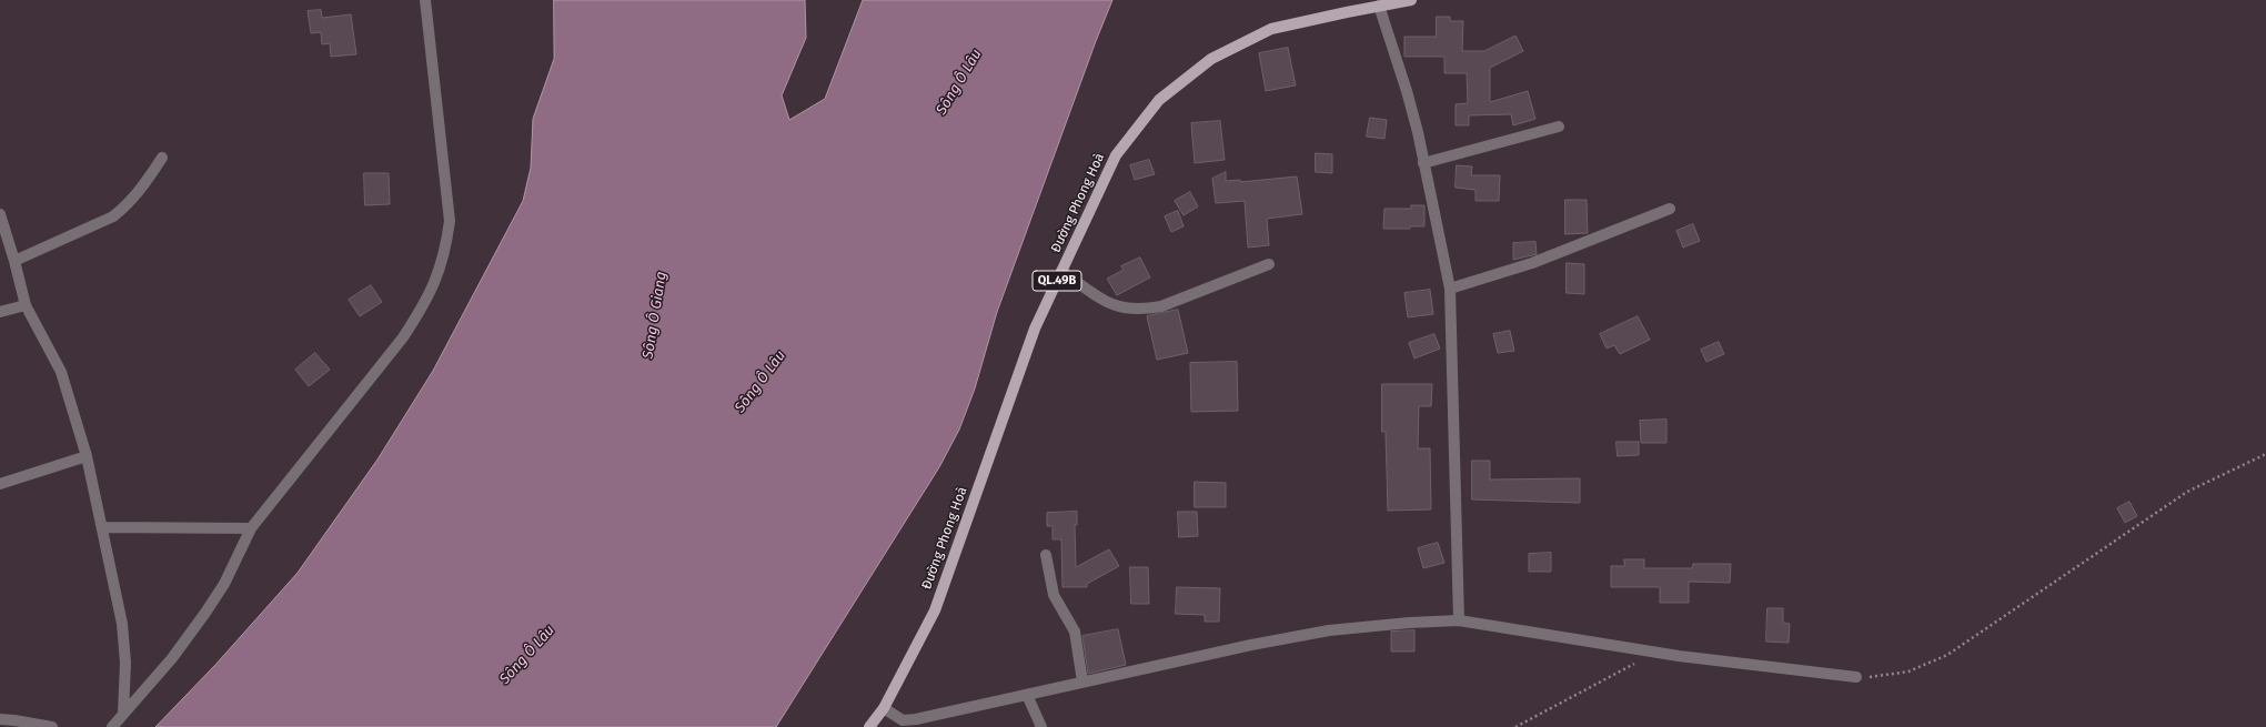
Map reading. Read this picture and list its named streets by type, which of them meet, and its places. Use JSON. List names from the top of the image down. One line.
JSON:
{"streets":{"main road":["Đường Phong Hoà","QL.49B"]},"water":["Sông Ô Lâu","Sông Ô Giang"]}
